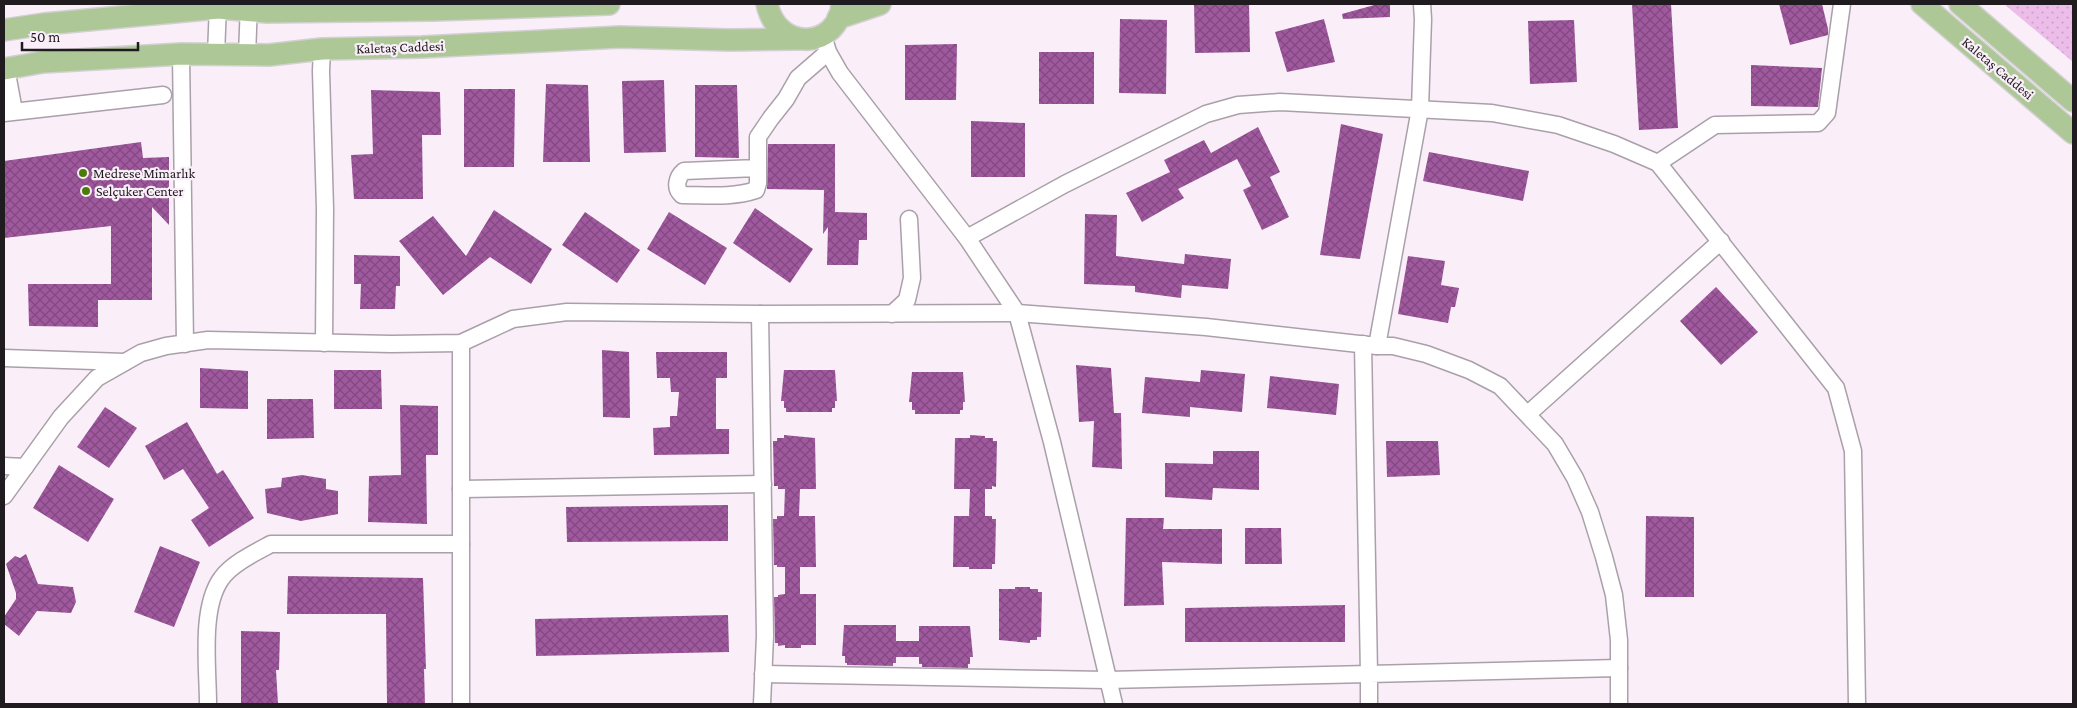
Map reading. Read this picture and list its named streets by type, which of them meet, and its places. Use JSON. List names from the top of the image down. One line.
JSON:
{"streets":{"main road":["Kaletaş Caddesi"]},"places":["Medrese Mimarlık","Selçuker Center"],"scale_bar":"50 m"}
